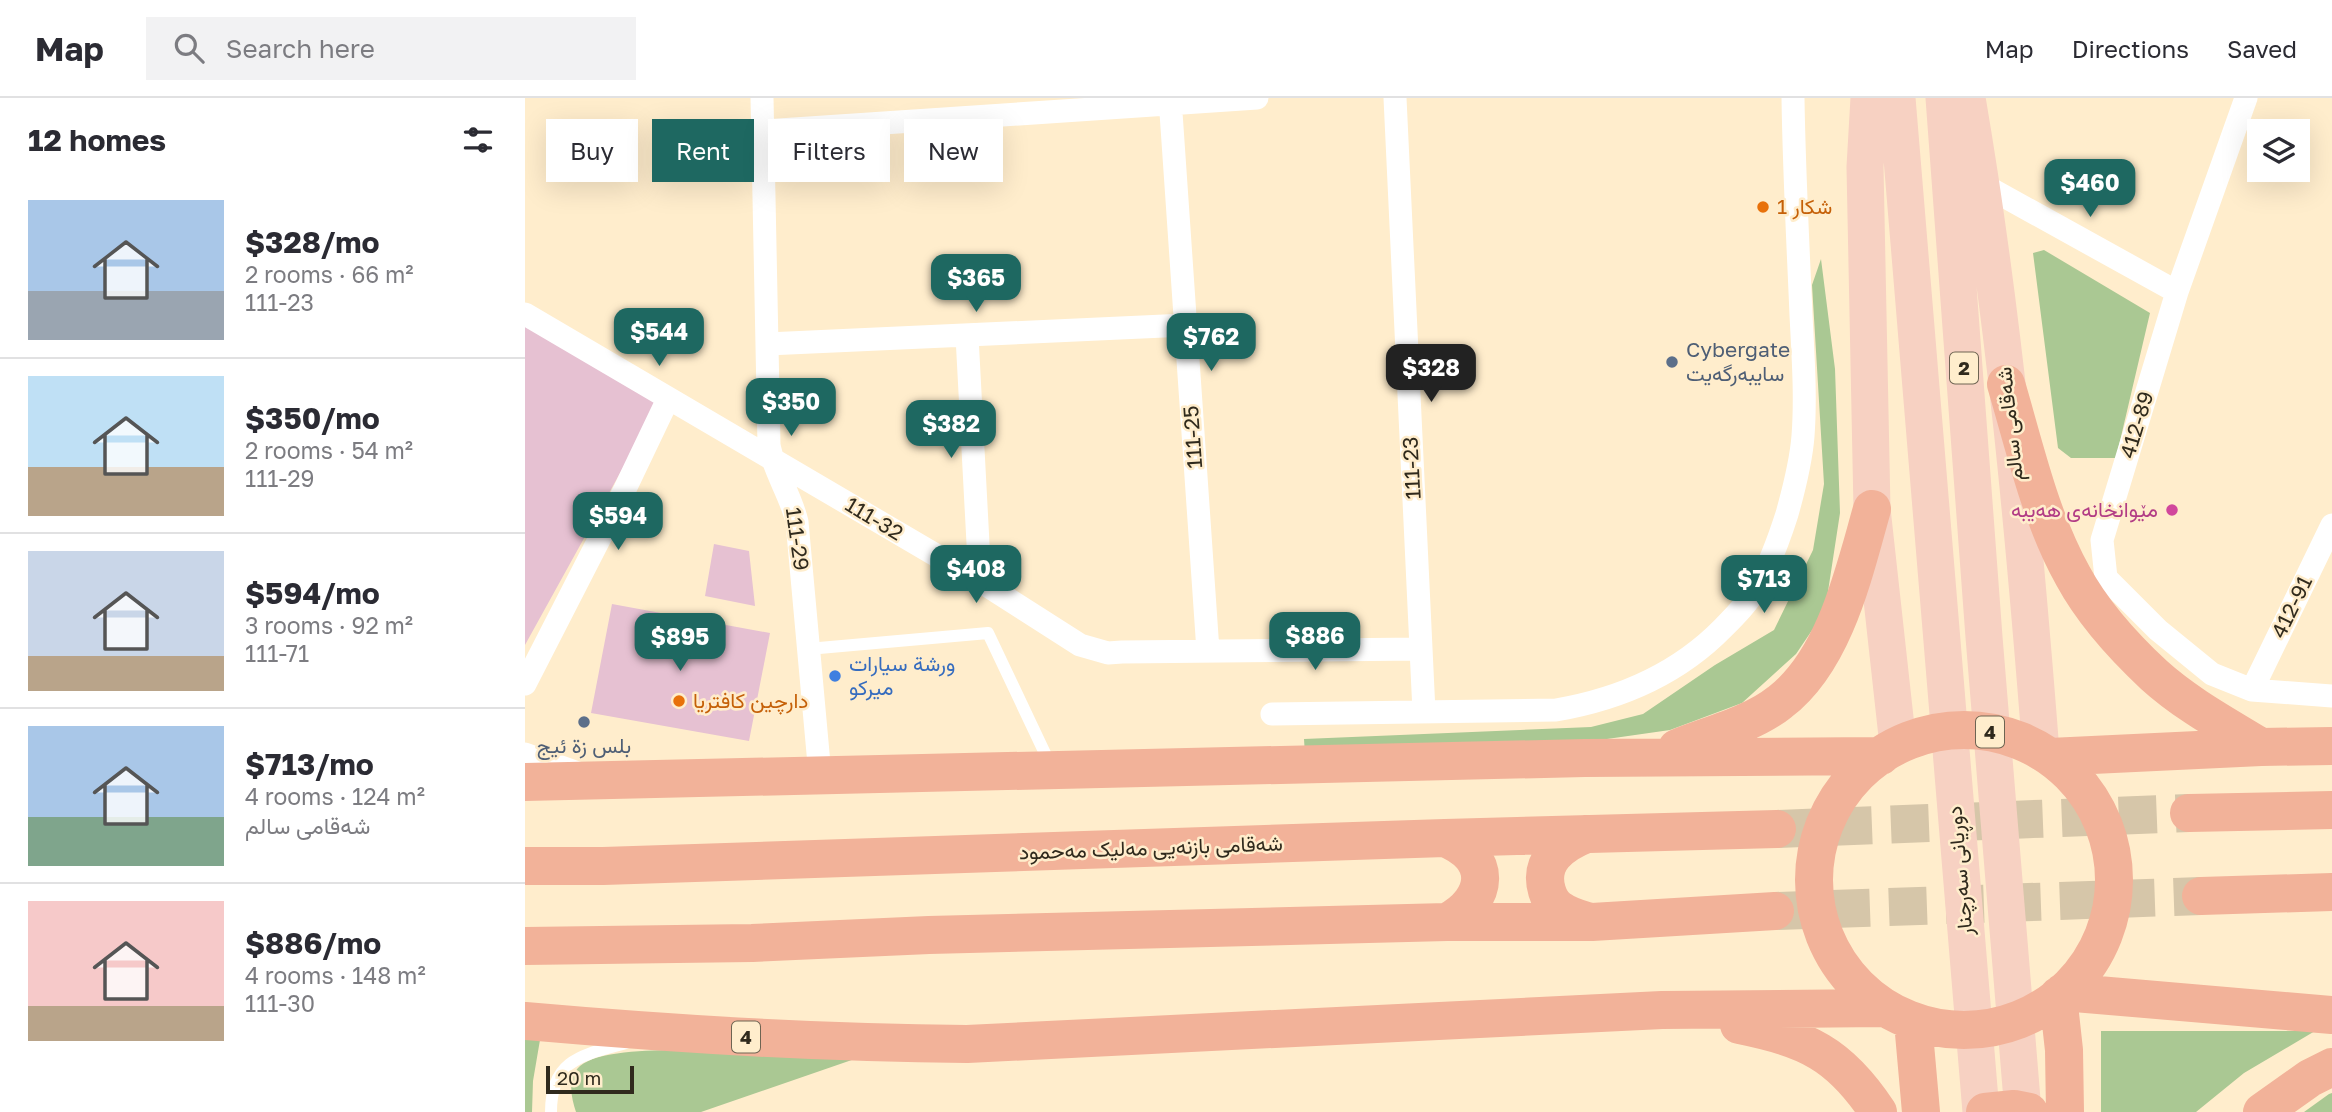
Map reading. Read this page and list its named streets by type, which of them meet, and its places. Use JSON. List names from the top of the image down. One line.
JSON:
{"streets":{"highway":["4","شەقامی بازنەیی مەلیک مەحمود"],"main road":["2","شەقامی سالم","دوڕیانی سەرچنار"],"street":["412-89","111-25","111-23","111-32","111-29","412-91"]},"crossings":[["شەقامی سالم","4"],["شەقامی سالم","دوڕیانی سەرچنار"],["412-89","412-91"],["111-25","111-32"],["111-23","111-32"],["111-32","111-29"]],"places":["شكار 1","Cybergate سایبەرگەیت","مێوانخانەی هەیبە","ورشة سیارات میرکو","دارچین کافتریا","بلس زة ئيج"],"scale_bar":"20 m","page":{"header":"Map","search":"Search here","nav":["Map","Directions","Saved"],"heading":"12 homes","chip":["Buy","Rent","Filters","New"],"price":["$460","$365","$544","$762","$328","$350","$382","$594","$408","$713","$886","$895"],"list":[{"name":"$328/mo","note":"2 rooms · 66 m² · 111-23"},{"name":"$350/mo","note":"2 rooms · 54 m² · 111-29"},{"name":"$594/mo","note":"3 rooms · 92 m² · 111-71"},{"name":"$713/mo","note":"4 rooms · 124 m² · شەقامی سالم"},{"name":"$886/mo","note":"4 rooms · 148 m² · 111-30"}],"scale":"20 m"}}
